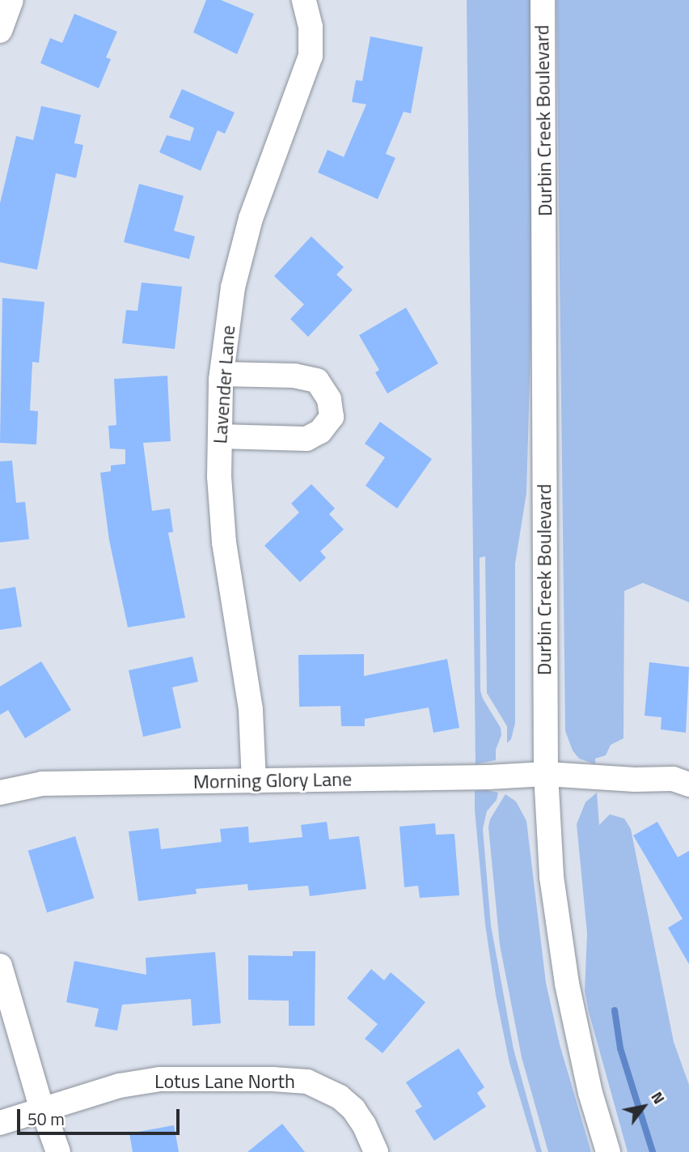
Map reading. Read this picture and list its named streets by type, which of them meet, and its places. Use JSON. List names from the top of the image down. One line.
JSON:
{"streets":{"street":["Durbin Creek Boulevard","Lavender Lane","Morning Glory Lane","Lotus Lane North"]},"crossings":[["Durbin Creek Boulevard","Morning Glory Lane"],["Lavender Lane","Morning Glory Lane"]],"scale_bar":"50 m","north":"top right"}
